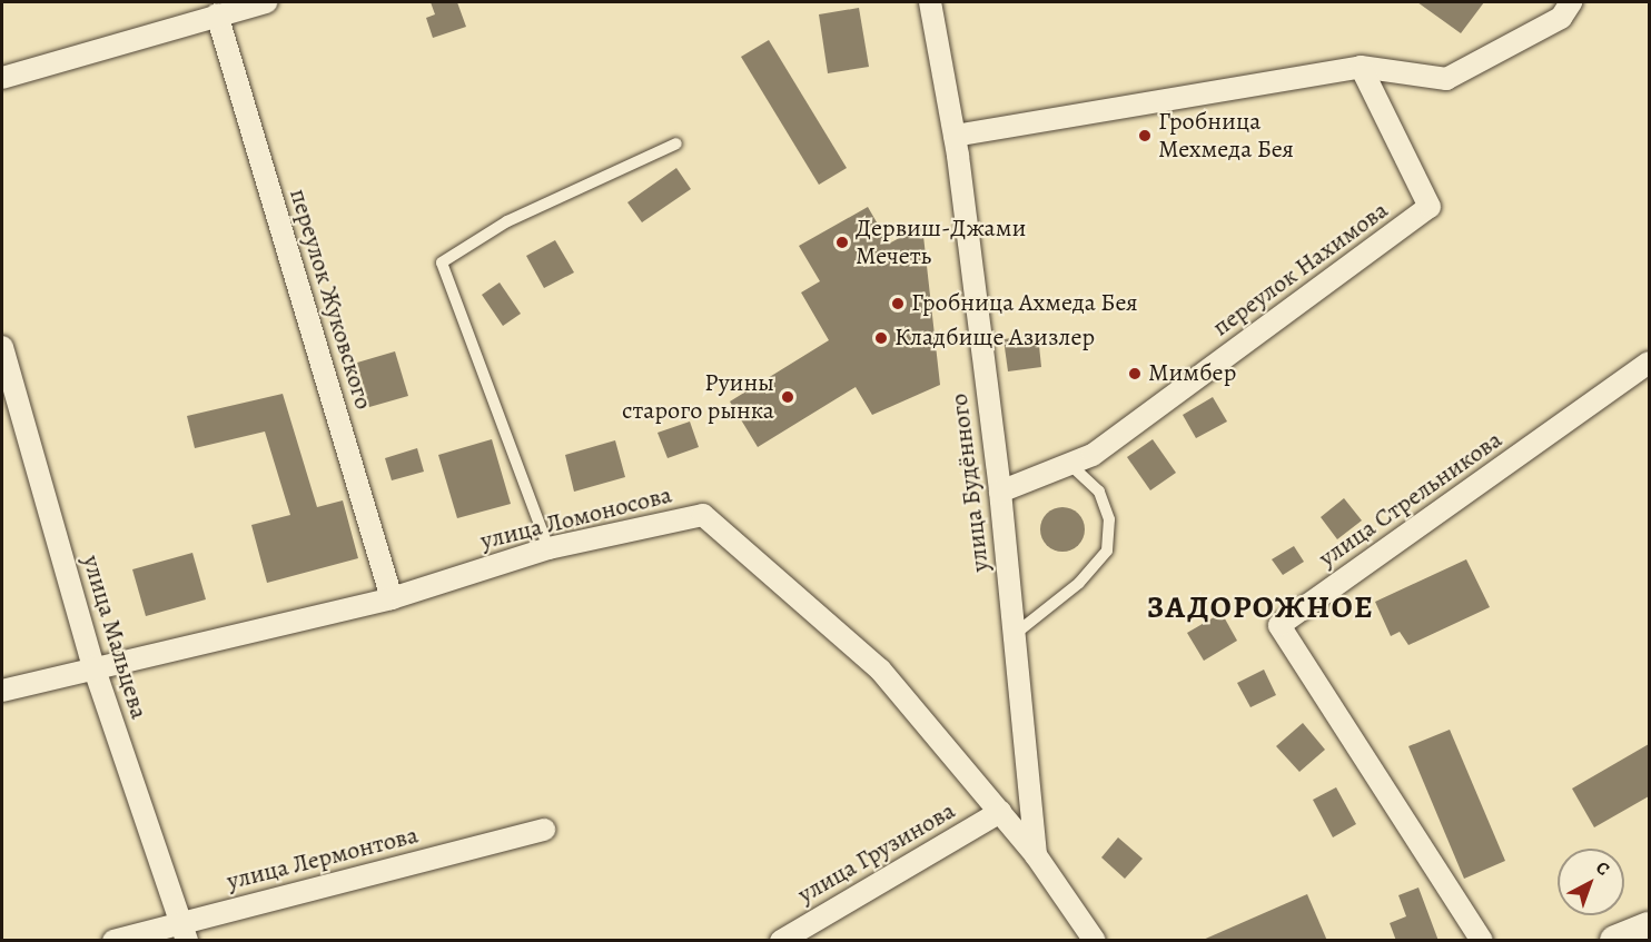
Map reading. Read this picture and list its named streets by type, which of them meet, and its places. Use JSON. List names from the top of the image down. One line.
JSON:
{"streets":{"street":["переулок Нахимова","переулок Жуковского","улица Будённого","улица Стрельникова","улица Ломоносова","улица Мальцева","улица Грузинова","улица Лермонтова"]},"crossings":[["переулок Нахимова","улица Будённого"],["переулок Жуковского","улица Ломоносова"],["улица Будённого","улица Ломоносова"],["улица Ломоносова","улица Мальцева"],["улица Ломоносова","улица Грузинова"],["улица Мальцева","улица Лермонтова"]],"districts":["ЗАДОРОЖНОЕ"],"places":["Гробница Мехмеда Бея","Дервиш-Джами Мечеть","Гробница Ахмеда Бея","Кладбище Азизлер","Мимбер","Руины старого рынка"],"north":"top right"}
